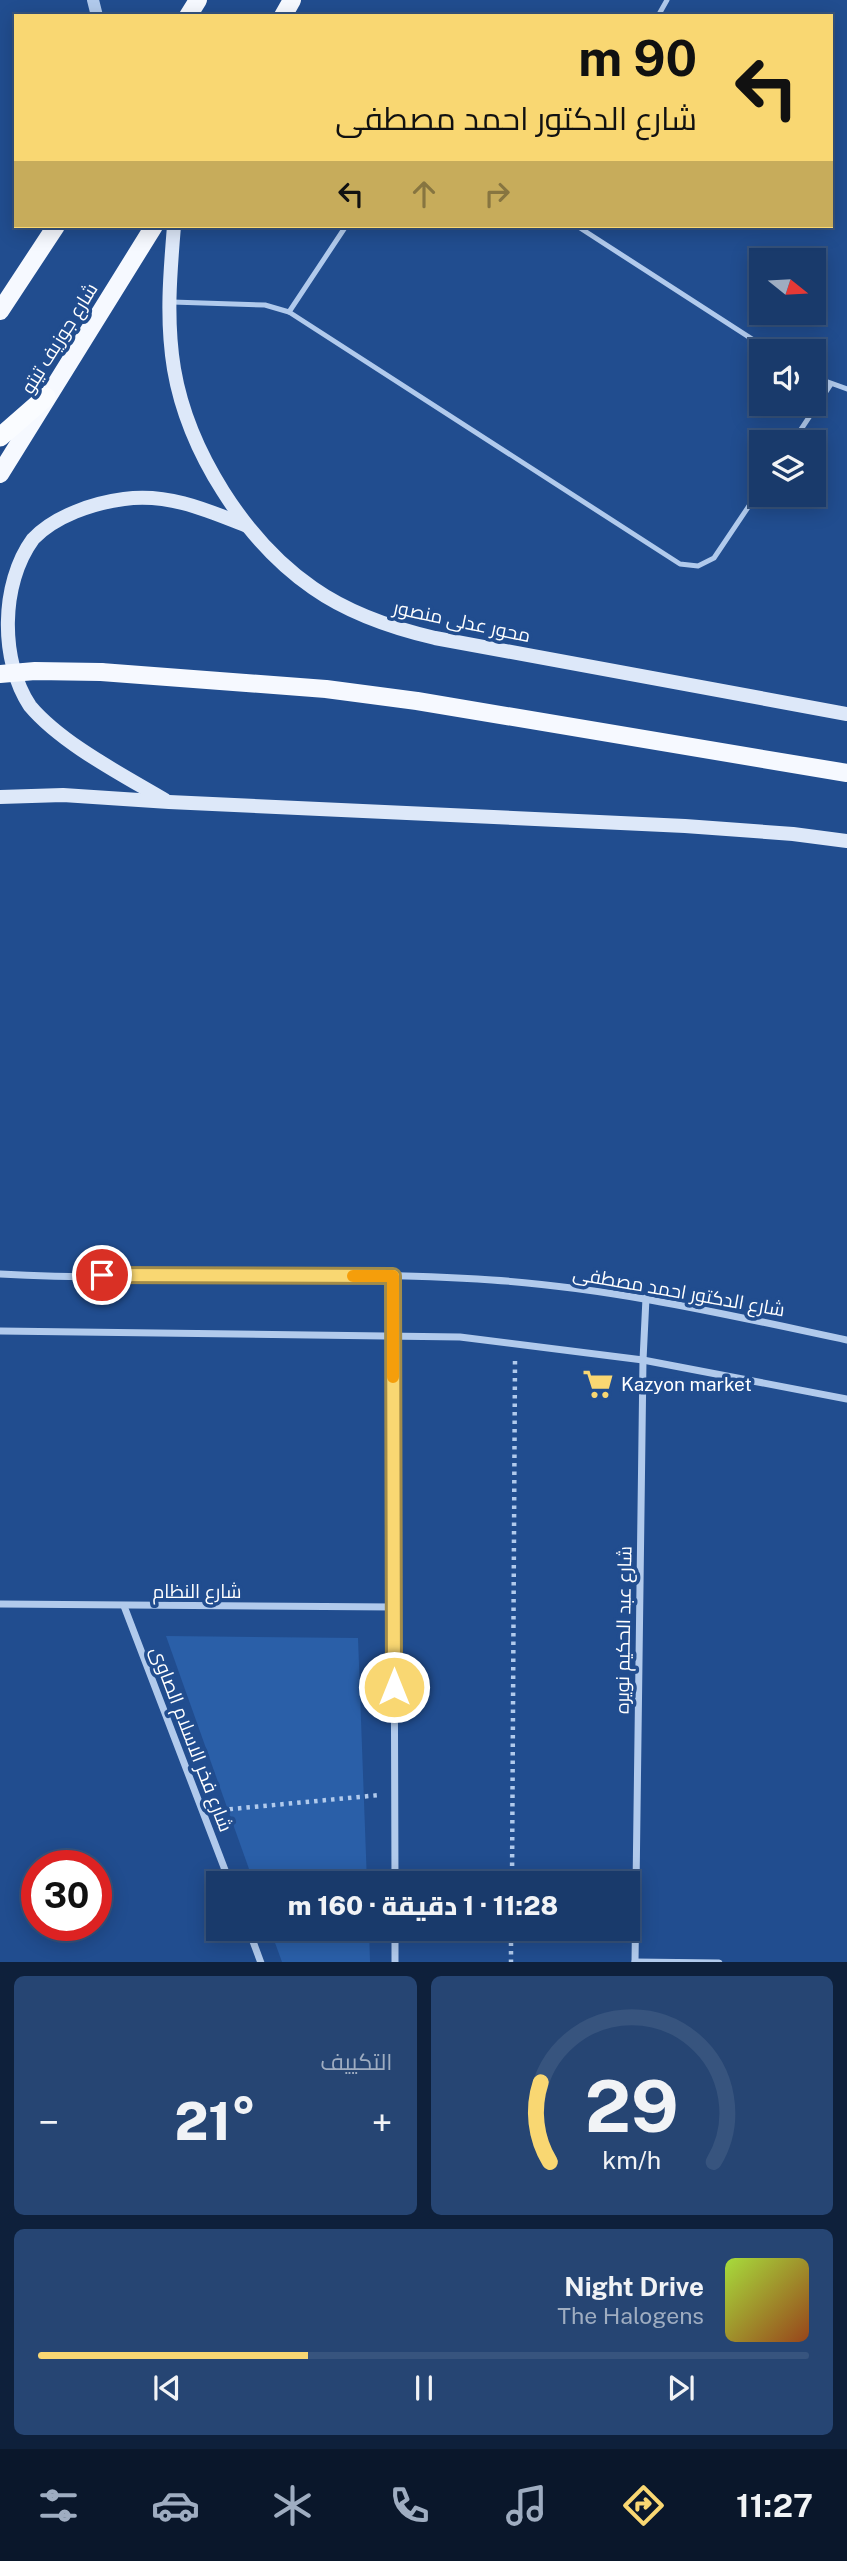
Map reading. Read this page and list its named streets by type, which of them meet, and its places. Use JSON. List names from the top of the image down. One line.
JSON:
{"streets":{"main road":["شارع جوزيف تيتو","محور عدلى منصور"],"street":["شارع الدكتور احمد مصطفى","شارع النظام","شارع عبد الحكيم نويره","شارع فخر الاسلام الصاوى"]},"crossings":[["شارع الدكتور احمد مصطفى","شارع عبد الحكيم نويره"],["شارع النظام","شارع فخر الاسلام الصاوى"]],"places":{"supermarket":["Kazyon market"]},"north":"right","page":{"turn":["90 m","شارع الدكتور احمد مصطفى"],"limit":"30","trip":"11:28 · 1 دقيقة · 160 m","tile":"التكييف","heat":["−","21°","+"],"song":["Night Drive","The Halogens"],"tabs":"11:27","gauge":["29","km/h"]}}
